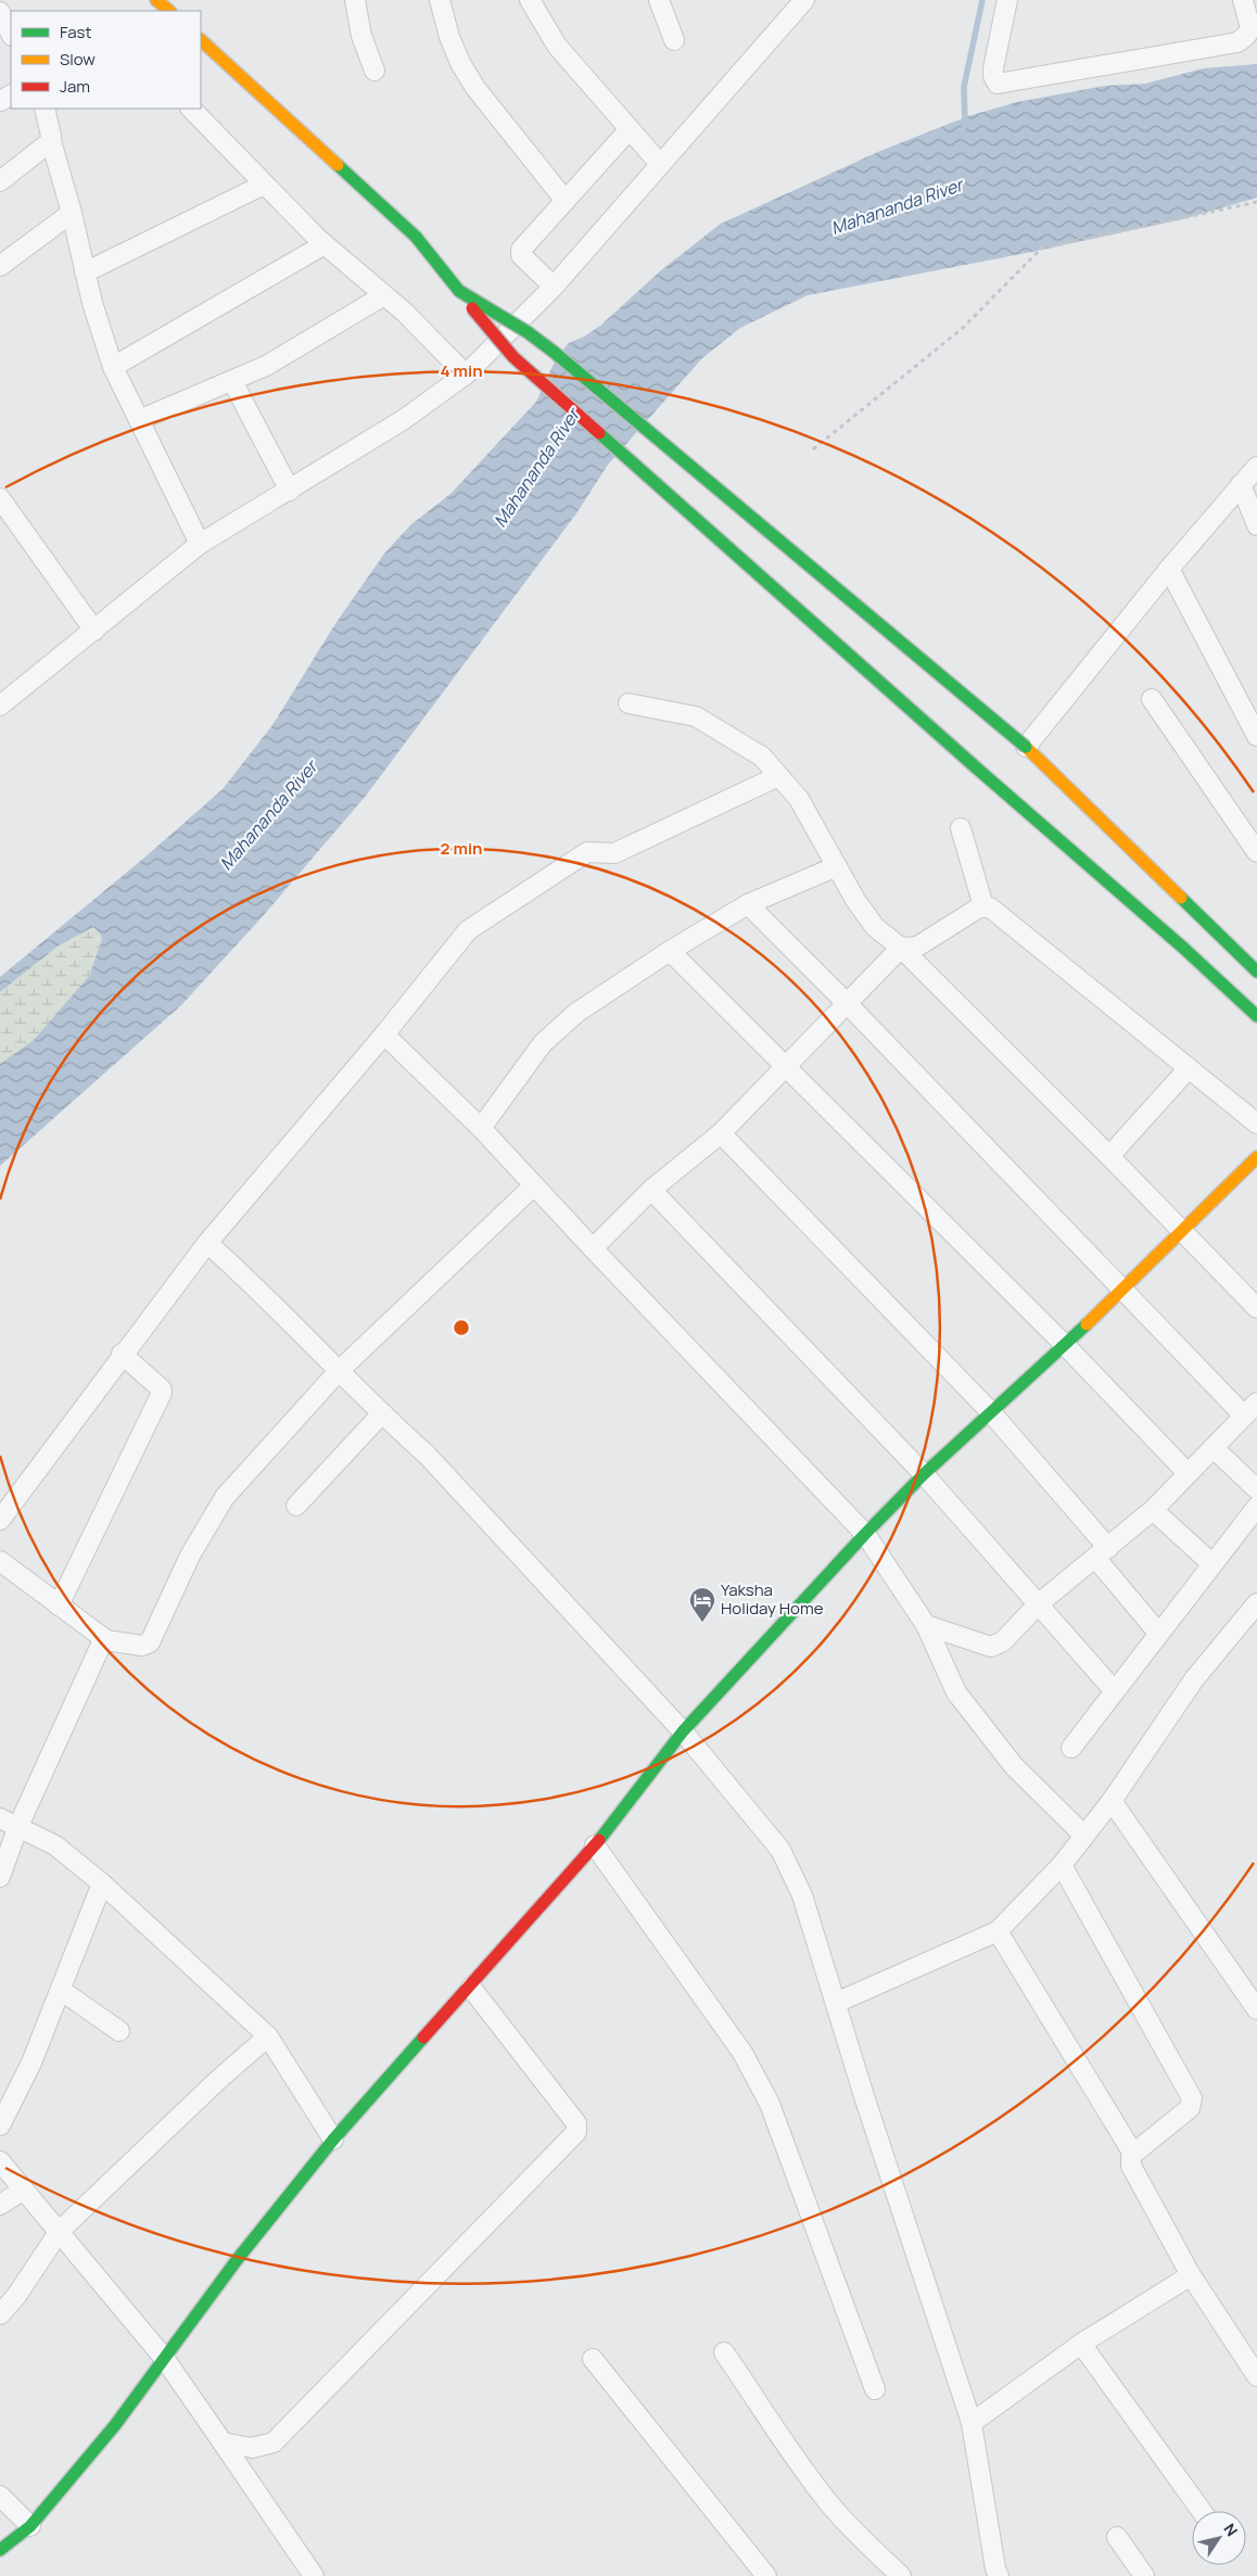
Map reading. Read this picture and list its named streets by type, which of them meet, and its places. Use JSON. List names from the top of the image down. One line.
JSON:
{"water":["Mahananda River"],"places":{"hotel":["Yaksha Holiday Home"]},"legend":["Fast","Slow","Jam"],"north":"top right","rings":["4 min","2 min"]}
